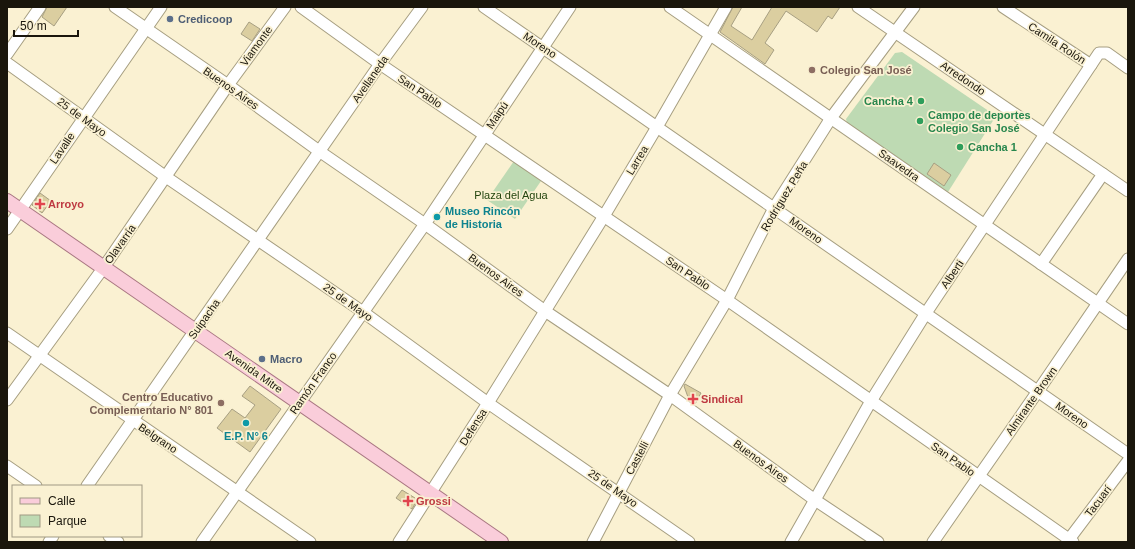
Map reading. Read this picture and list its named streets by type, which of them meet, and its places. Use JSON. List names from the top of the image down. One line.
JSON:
{"streets":{"main road":["Avenida Mitre"],"street":["Camila Rolón","Moreno","Viamonte","Arredondo","Avellaneda","Buenos Aires","San Pablo","Maipú","25 de Mayo","Lavalle","Larrea","Saavedra","Rodríguez Peña","Olavarría","Alberti","Suipacha","Ramón Franco","Almirante Brown","Defensa","Belgrano","Castelli","Tacuarí"]},"crossings":[["Camila Rolón","Alberti"],["Moreno","Maipú"],["Moreno","Larrea"],["Moreno","Rodríguez Peña"],["Moreno","Alberti"],["Moreno","Almirante Brown"],["Viamonte","Buenos Aires"],["Viamonte","Olavarría"],["Arredondo","Rodríguez Peña"],["Arredondo","Alberti"],["Avellaneda","Buenos Aires"],["Avellaneda","San Pablo"],["Avellaneda","Suipacha"],["Buenos Aires","Maipú"],["Buenos Aires","Lavalle"],["Buenos Aires","Larrea"],["Buenos Aires","Rodríguez Peña"],["Buenos Aires","Olavarría"],["Buenos Aires","Alberti"],["Buenos Aires","Suipacha"],["Buenos Aires","Ramón Franco"],["Buenos Aires","Defensa"],["Buenos Aires","Castelli"],["San Pablo","Maipú"],["San Pablo","Larrea"],["San Pablo","Rodríguez Peña"],["San Pablo","Alberti"],["San Pablo","Almirante Brown"],["San Pablo","Tacuarí"],["Maipú","Ramón Franco"],["25 de Mayo","Lavalle"],["25 de Mayo","Olavarría"],["25 de Mayo","Suipacha"],["25 de Mayo","Ramón Franco"],["25 de Mayo","Defensa"],["25 de Mayo","Castelli"],["Lavalle","Avenida Mitre"],["Larrea","Saavedra"],["Larrea","Defensa"],["Saavedra","Rodríguez Peña"],["Saavedra","Alberti"],["Saavedra","Almirante Brown"],["Rodríguez Peña","Castelli"],["Olavarría","Avenida Mitre"],["Olavarría","Belgrano"],["Suipacha","Avenida Mitre"],["Suipacha","Belgrano"],["Avenida Mitre","Ramón Franco"],["Avenida Mitre","Defensa"],["Ramón Franco","Belgrano"]],"parks":["Plaza del Agua"],"places":{"other":["Credicoop","Colegio San José","Cancha 4","Campo de deportes Colegio San José","Cancha 1","Museo Rincón de Historia","Macro","Centro Educativo Complementario N° 801","E.P. N° 6"],"health":["Arroyo","Sindical","Grossi"]},"legend":["Calle","Parque"],"scale_bar":"50 m"}
